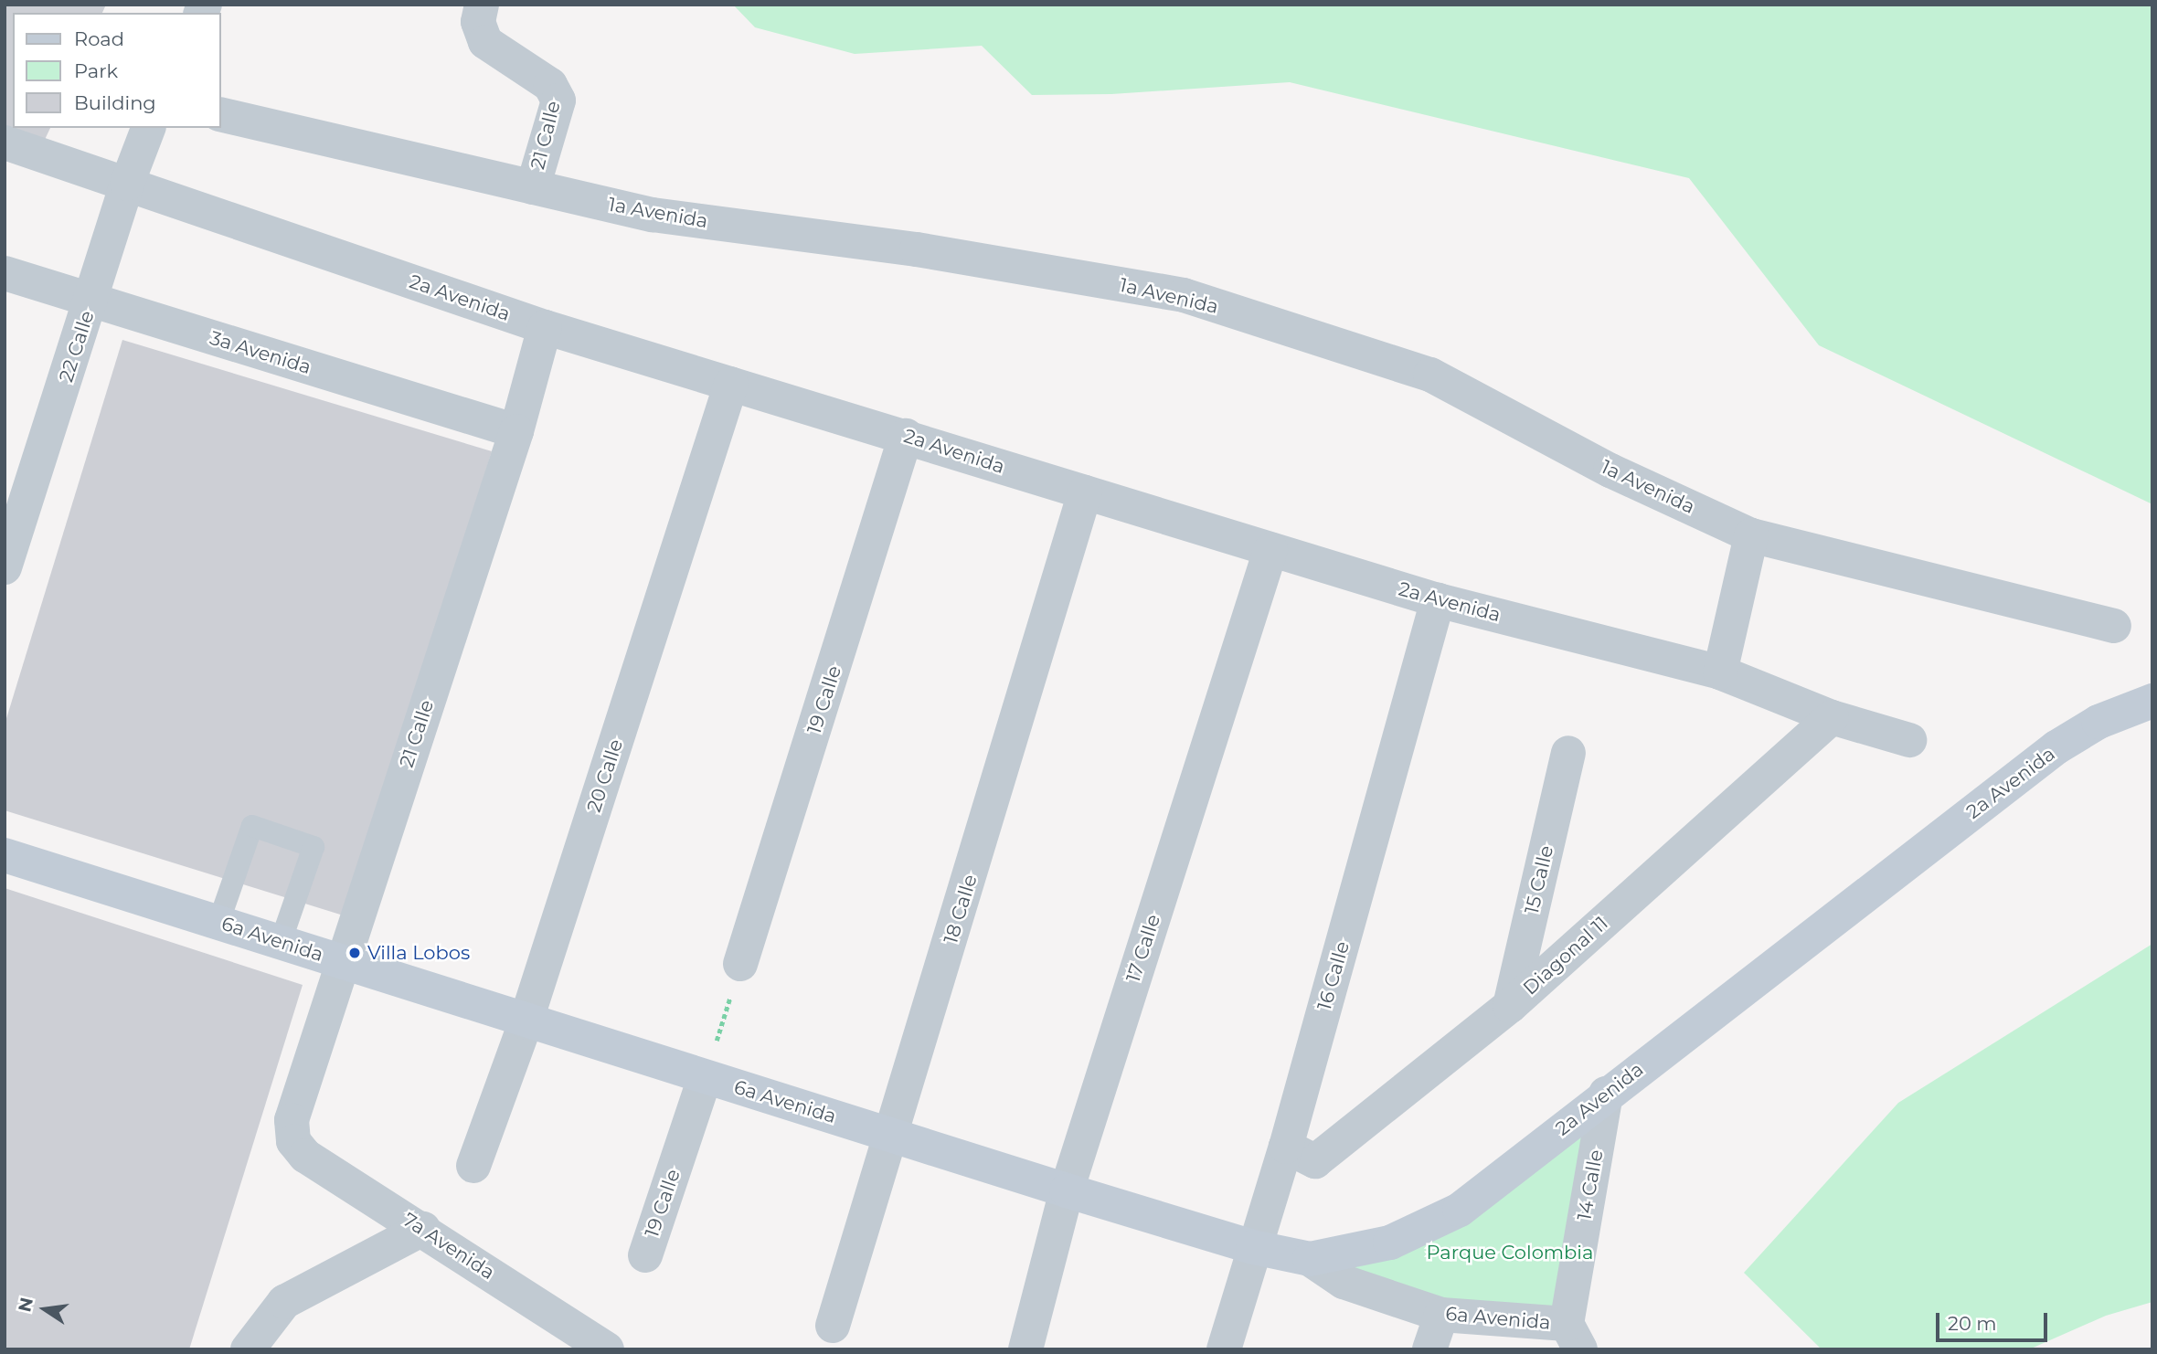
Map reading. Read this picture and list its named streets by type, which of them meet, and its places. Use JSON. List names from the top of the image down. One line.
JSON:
{"streets":{"main road":["2a Avenida","6a Avenida"],"street":["21 Calle","1a Avenida","22 Calle","3a Avenida","19 Calle","20 Calle","15 Calle","18 Calle","17 Calle","Diagonal 11","16 Calle","14 Calle","7a Avenida"]},"crossings":[["21 Calle","1a Avenida"],["21 Calle","2a Avenida"],["21 Calle","3a Avenida"],["21 Calle","6a Avenida"],["21 Calle","7a Avenida"],["2a Avenida","22 Calle"],["2a Avenida","19 Calle"],["2a Avenida","20 Calle"],["2a Avenida","18 Calle"],["2a Avenida","6a Avenida"],["2a Avenida","17 Calle"],["2a Avenida","Diagonal 11"],["2a Avenida","16 Calle"],["2a Avenida","14 Calle"],["22 Calle","3a Avenida"],["19 Calle","6a Avenida"],["20 Calle","6a Avenida"],["15 Calle","Diagonal 11"],["18 Calle","6a Avenida"],["6a Avenida","17 Calle"],["6a Avenida","16 Calle"],["6a Avenida","14 Calle"],["Diagonal 11","16 Calle"]],"parks":["Parque Colombia"],"places":["Villa Lobos"],"legend":["Road","Park","Building"],"scale_bar":"20 m","north":"left"}
